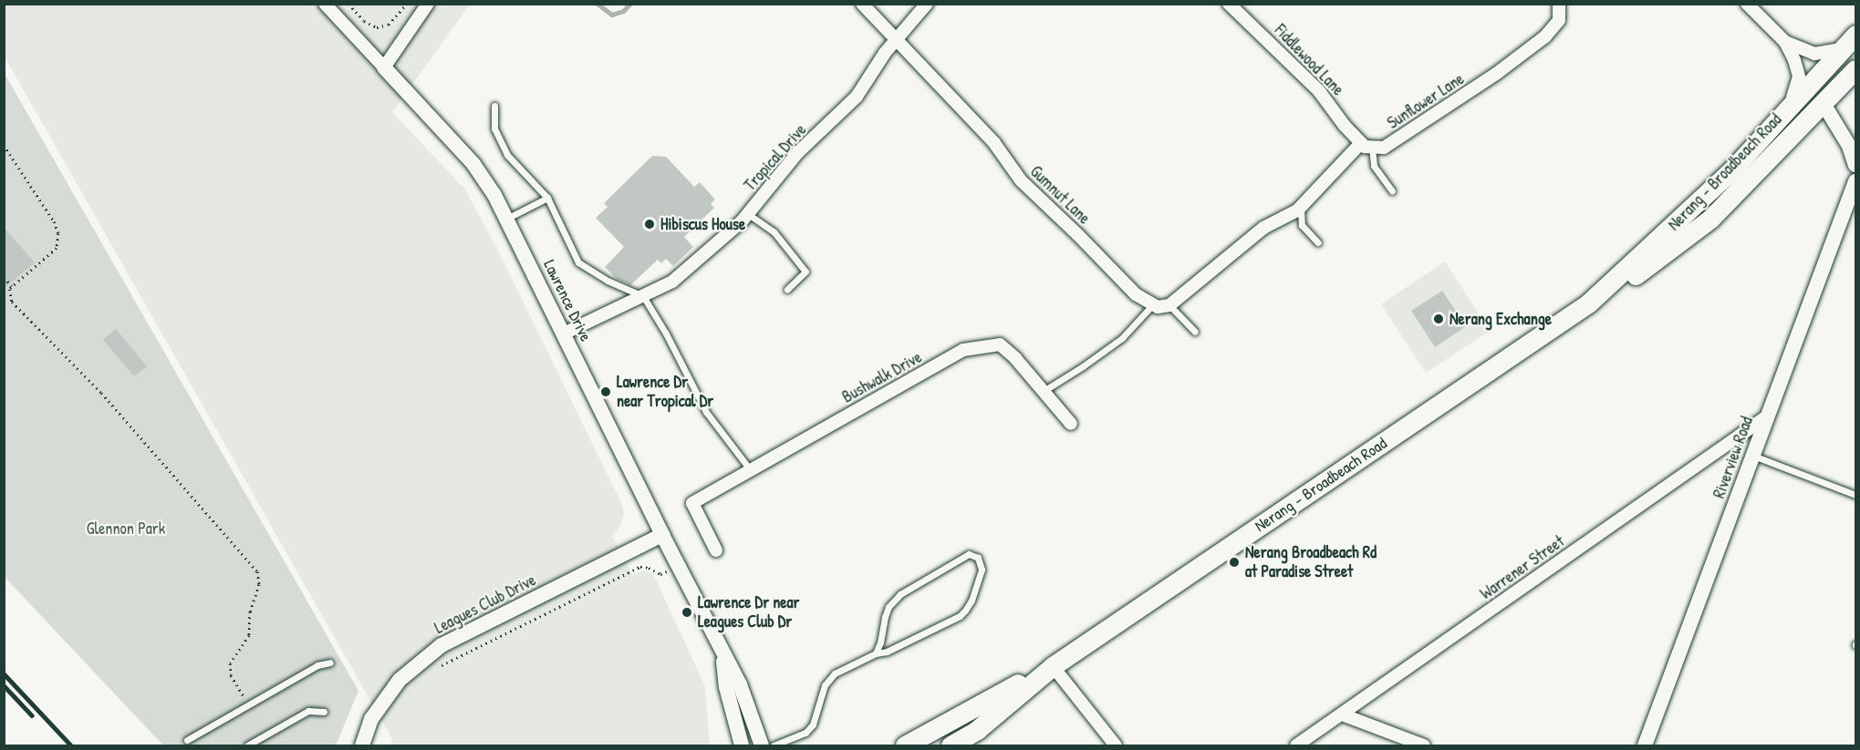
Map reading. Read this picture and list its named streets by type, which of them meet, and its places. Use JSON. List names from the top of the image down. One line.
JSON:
{"streets":{"main road":["Nerang - Broadbeach Road"],"street":["Fiddlewood Lane","Sunflower Lane","Tropical Drive","Gumnut Lane","Lawrence Drive","Bushwalk Drive","Riverview Road","Warrener Street","Leagues Club Drive"]},"crossings":[["Fiddlewood Lane","Sunflower Lane"],["Tropical Drive","Gumnut Lane"],["Tropical Drive","Lawrence Drive"],["Lawrence Drive","Leagues Club Drive"],["Riverview Road","Warrener Street"]],"parks":["Glennon Park"],"places":["Hibiscus House","Nerang Exchange","Lawrence Dr near Tropical Dr","Nerang Broadbeach Rd at Paradise Street","Lawrence Dr near Leagues Club Dr"]}
